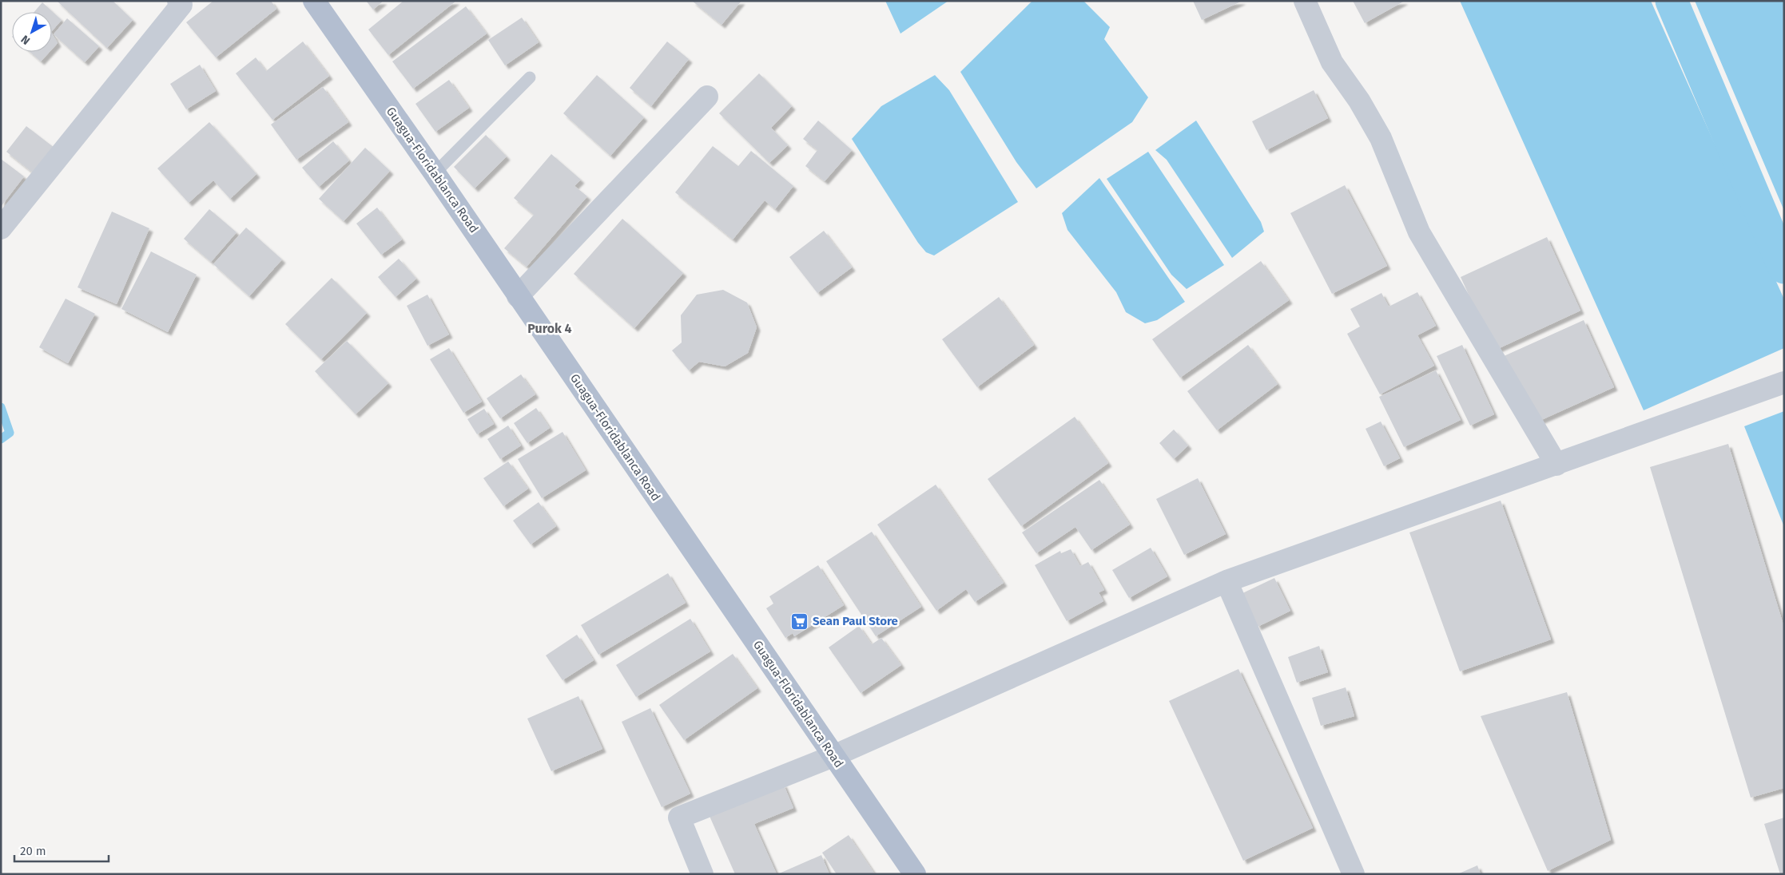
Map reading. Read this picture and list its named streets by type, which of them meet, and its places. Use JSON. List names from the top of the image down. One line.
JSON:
{"streets":{"main road":["Guagua-Floridablanca Road"]},"districts":["Purok 4"],"places":{"supermarket":["Sean Paul Store"]},"scale_bar":"20 m","north":"bottom left"}
